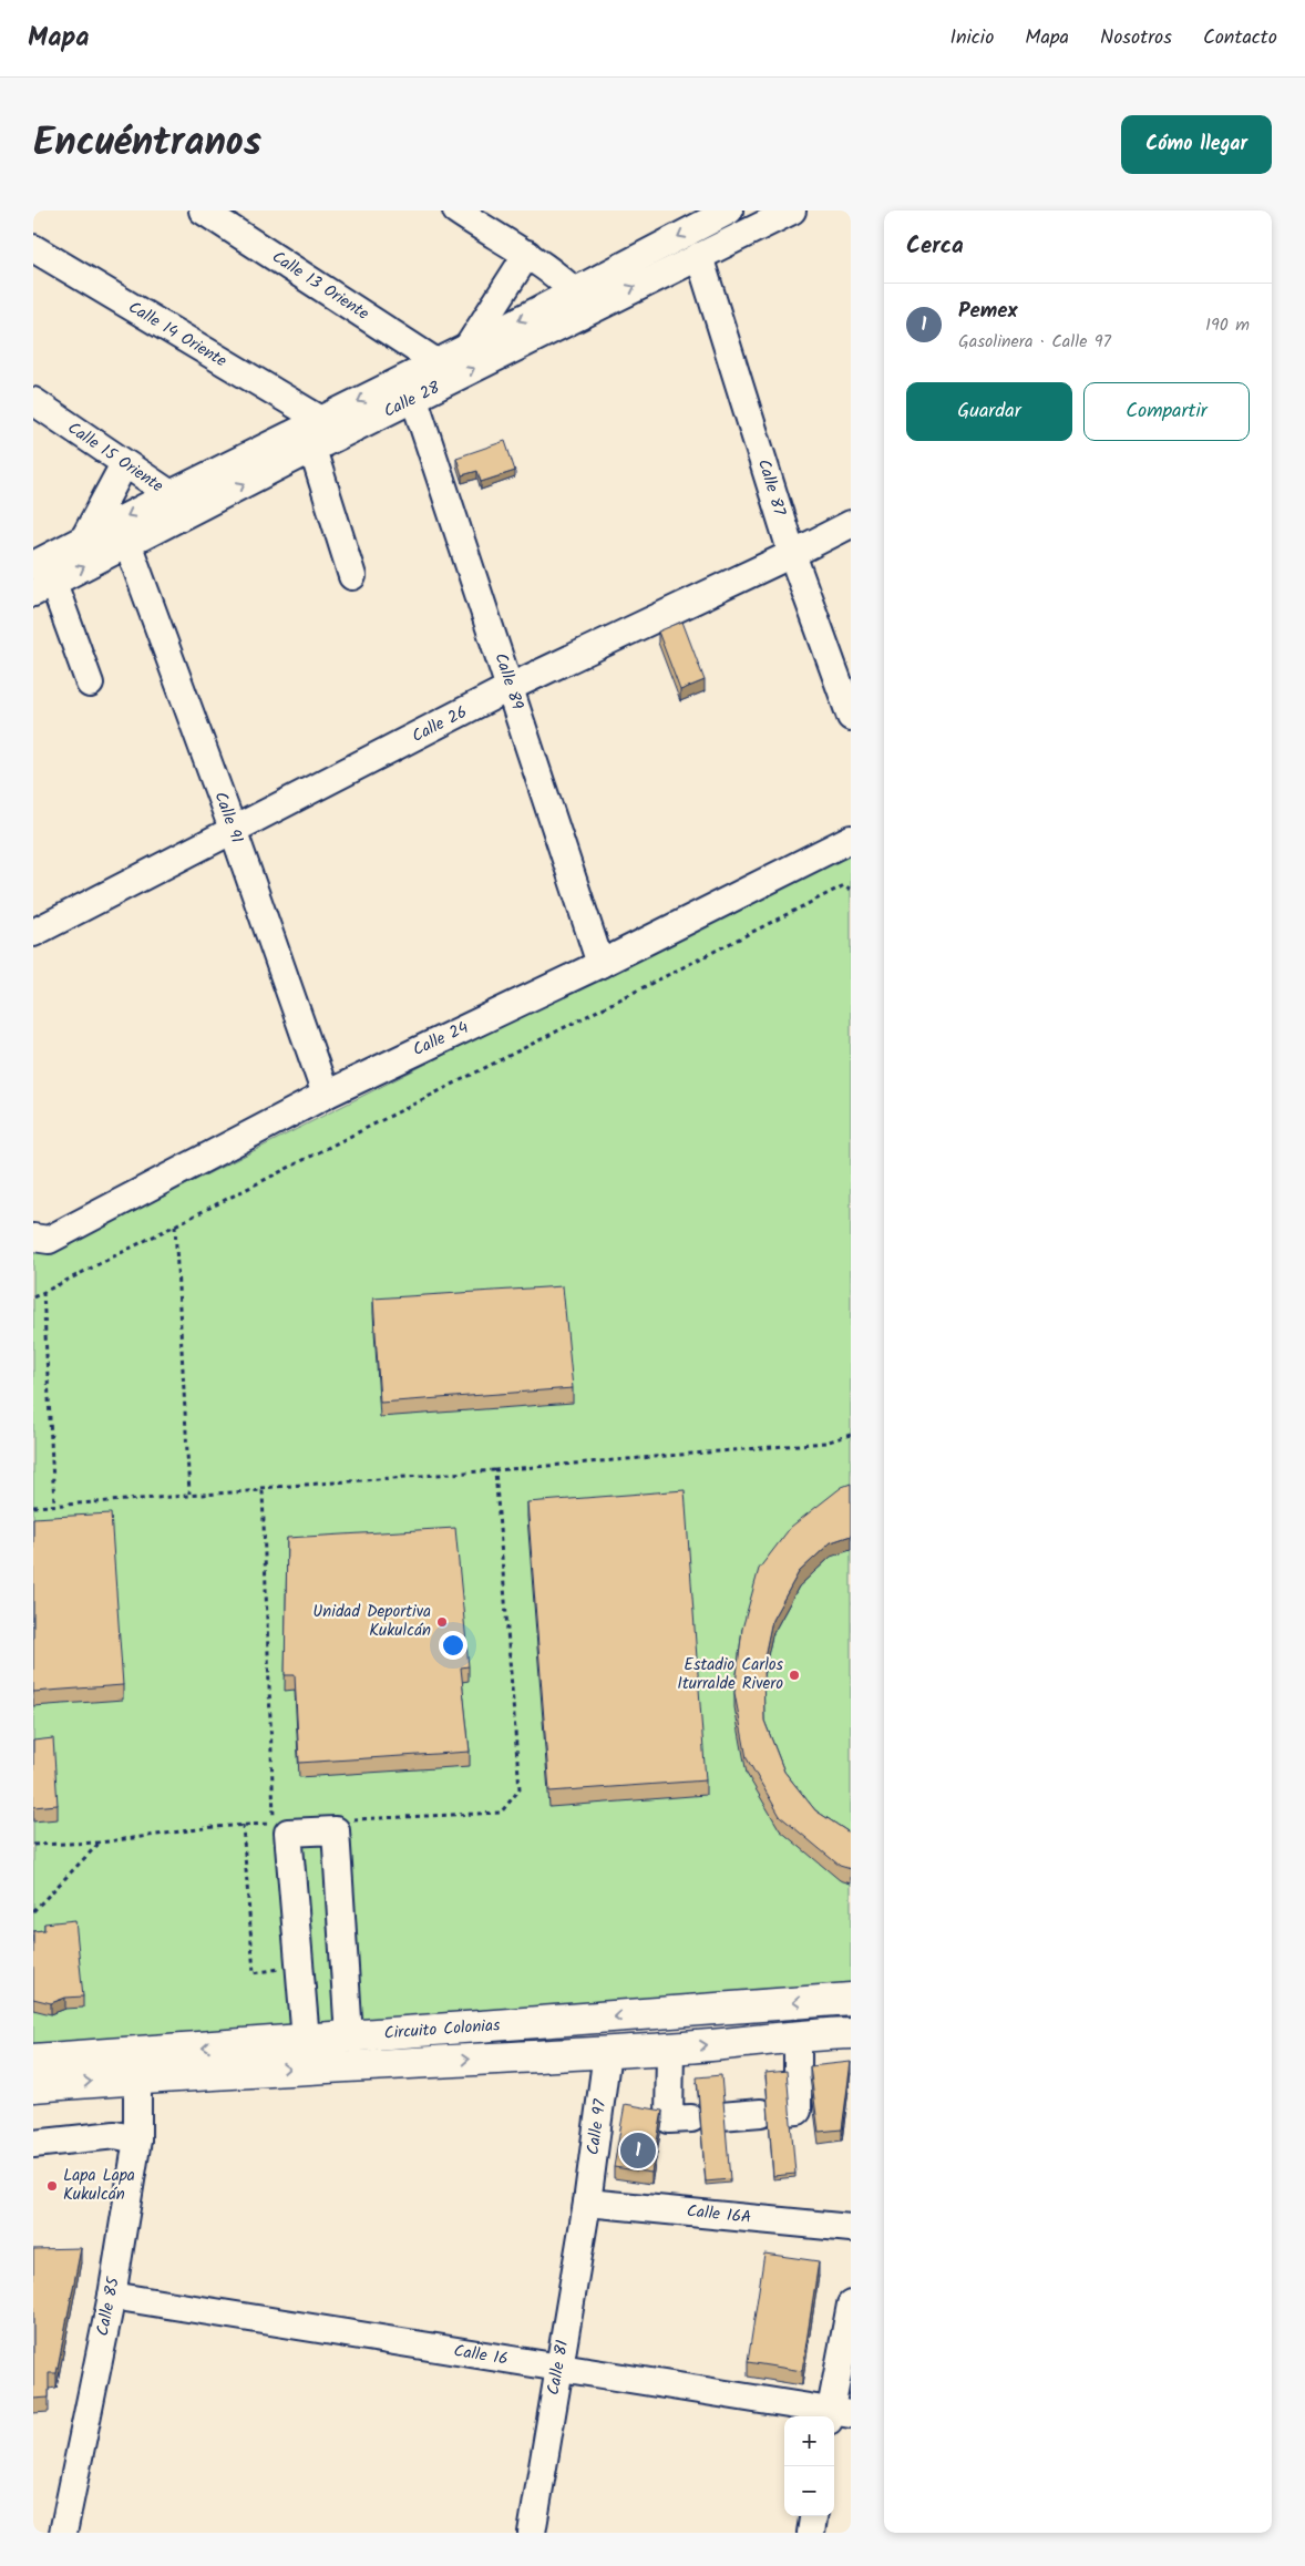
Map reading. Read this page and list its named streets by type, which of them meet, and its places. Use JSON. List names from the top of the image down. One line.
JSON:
{"streets":{"main road":["Circuito Colonias"],"street":["Calle 13 Oriente","Calle 14 Oriente","Calle 28","Calle 15 Oriente","Calle 87","Calle 89","Calle 26","Calle 91","Calle 24","Calle 97","Calle 16A","Calle 85","Calle 16","Calle 81"]},"crossings":[["Calle 13 Oriente","Calle 28"],["Calle 14 Oriente","Calle 28"],["Calle 28","Calle 15 Oriente"],["Calle 28","Calle 87"],["Calle 28","Calle 89"],["Calle 28","Calle 91"],["Calle 87","Calle 26"],["Calle 89","Calle 26"],["Calle 89","Calle 24"],["Calle 26","Calle 91"],["Calle 91","Calle 24"],["Circuito Colonias","Calle 97"],["Circuito Colonias","Calle 85"],["Calle 97","Calle 16A"],["Calle 97","Calle 81"],["Calle 16A","Calle 81"],["Calle 85","Calle 16"],["Calle 16","Calle 81"]],"places":["Unidad Deportiva Kukulcán","Estadio Carlos Iturralde Rivero","Lapa Lapa Kukulcán"],"page":{"header":"Mapa","nav":["Inicio","Mapa","Nosotros","Contacto"],"title":"Encuéntranos","buttons":["Cómo llegar",["Guardar","Compartir"]],"heading":"Cerca","list":[{"mark":"1","name":"Pemex","note":"Gasolinera · Calle 97","value":"190 m"}],"pins":"1","map_buttons":["+","−"]}}
